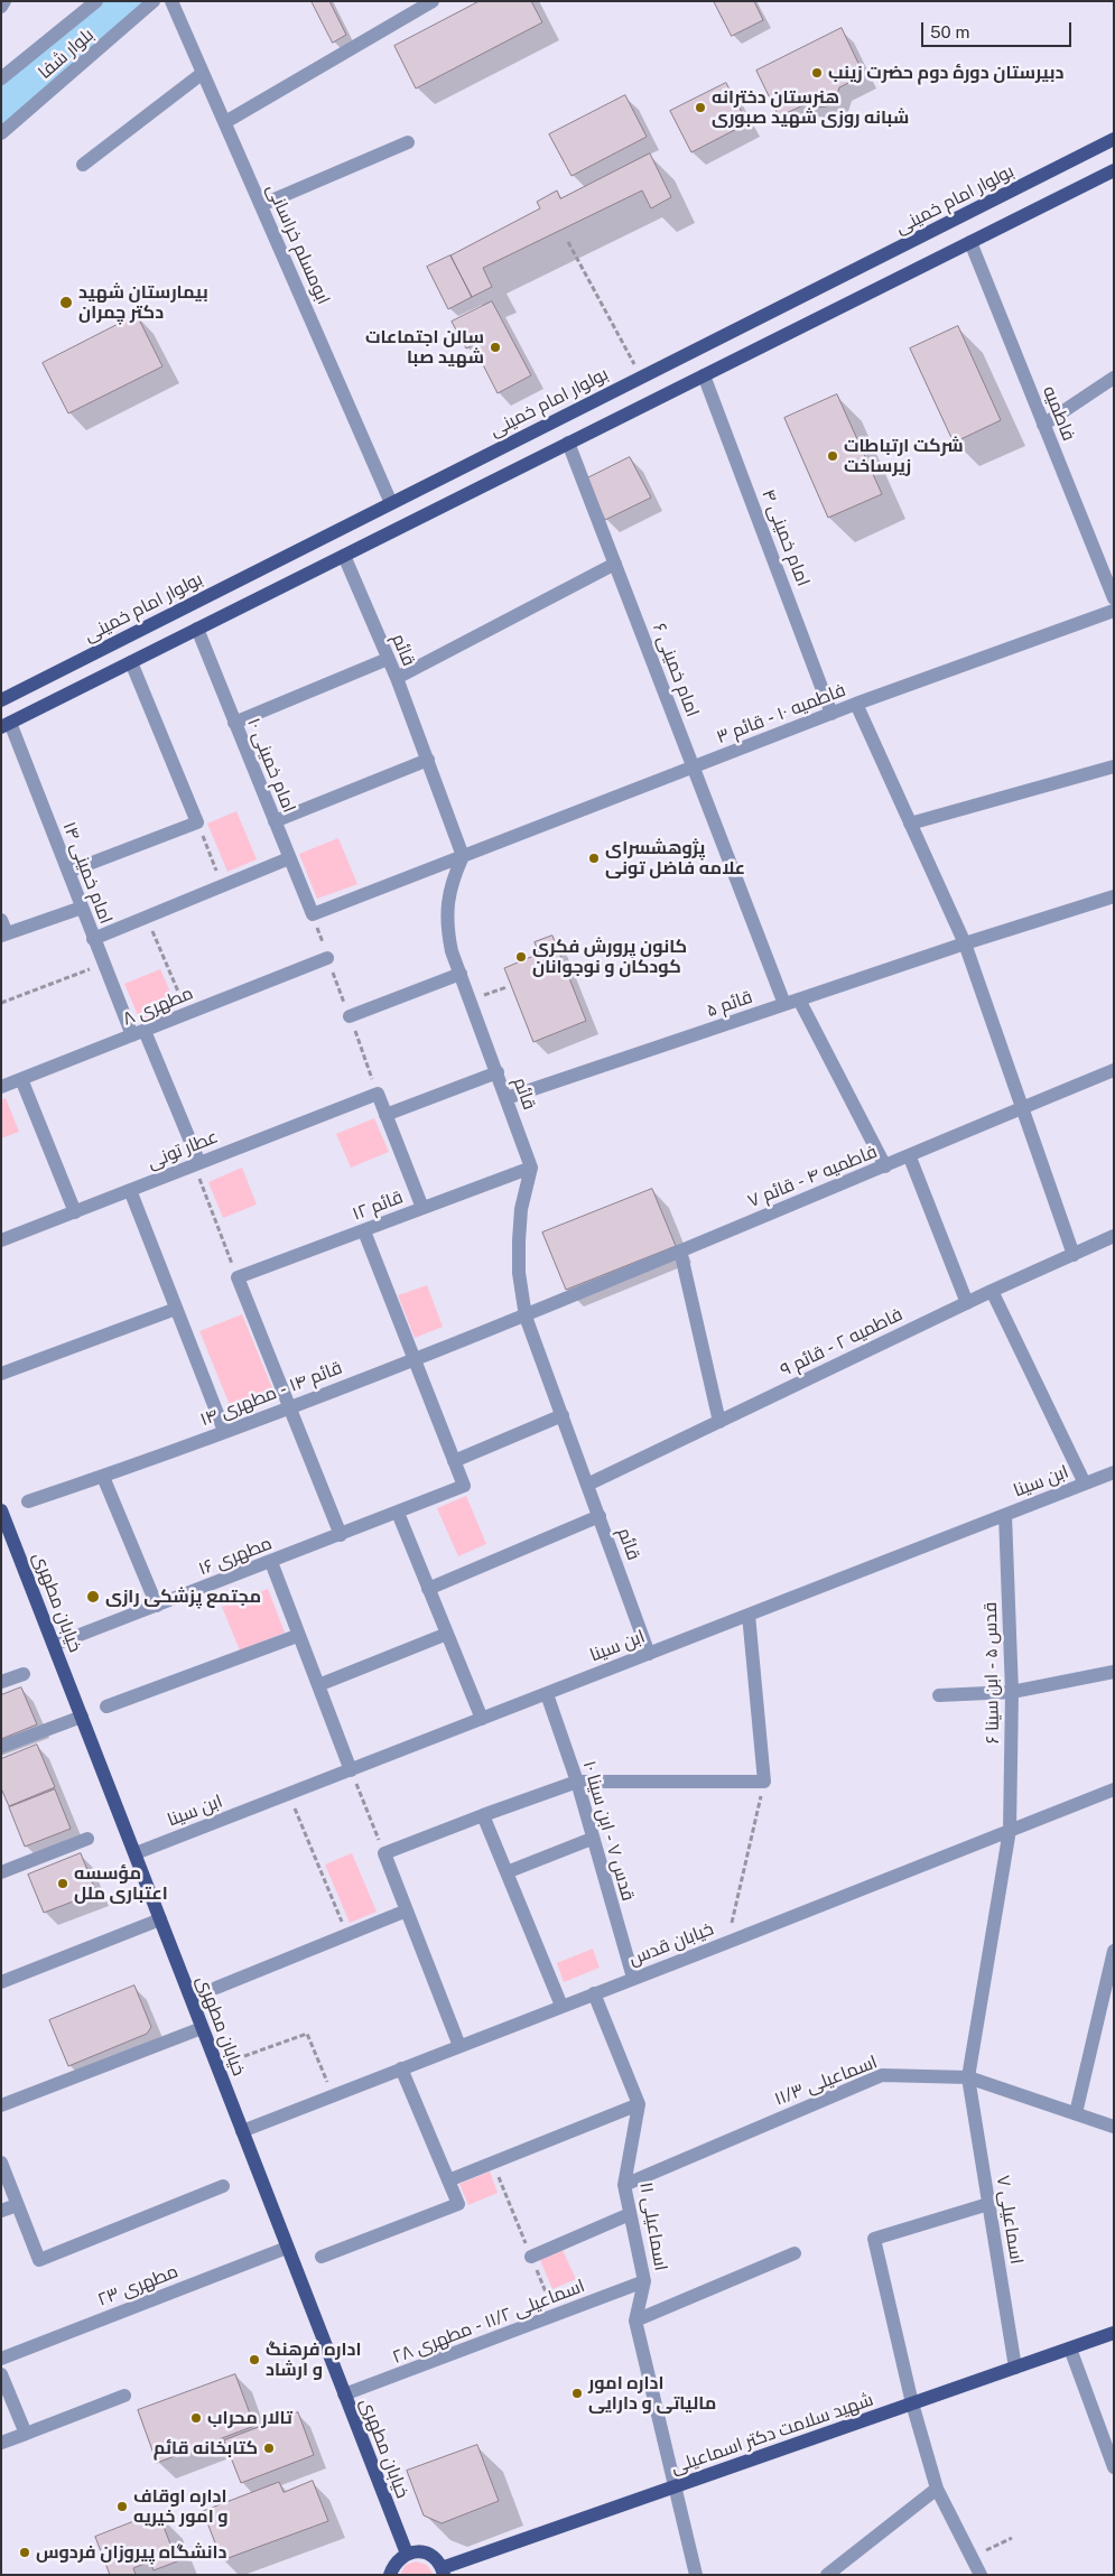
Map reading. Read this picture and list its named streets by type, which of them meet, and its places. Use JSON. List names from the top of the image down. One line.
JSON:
{"streets":{"main road":["بولوار امام خمینی","خیابان مطهری","شهید سلامت دکتر اسماعیلی"],"street":["بلوار شفا","ابومسلم خراسانی","فاطمیه","امام خمینی ۴","قائم","امام خمینی ۶","فاطمیه ۱۰ - قائم ۳","امام خمینی ۱۰","امام خمینی ۱۴","قائم ۵","مطهری ۸","عطار تونی","فاطمیه ۴ - قائم ۷","قائم ۱۲","فاطمیه ۲ - قائم ۹","قائم ۱۴ - مطهری ۱۴","ابن سینا","مطهری ۱۶","قدس ۵ - ابن سینا ۶","قدس ۷ - ابن سینا ۱۰","خیابان قدس","اسماعیلی ۱۱/۳","اسماعیلی ۷","اسماعیلی ۱۱","مطهری ۲۳","اسماعیلی ۱۱/۲ - مطهری ۲۸"]},"crossings":[["بولوار امام خمینی","ابومسلم خراسانی"],["امام خمینی ۴","فاطمیه ۱۰ - قائم ۳"],["قائم","فاطمیه ۱۰ - قائم ۳"],["قائم","قائم ۵"],["قائم","فاطمیه ۴ - قائم ۷"],["قائم","قائم ۱۲"],["قائم","فاطمیه ۲ - قائم ۹"],["قائم","قائم ۱۴ - مطهری ۱۴"],["قائم","ابن سینا"],["امام خمینی ۶","فاطمیه ۱۰ - قائم ۳"],["امام خمینی ۶","قائم ۵"],["فاطمیه ۱۰ - قائم ۳","امام خمینی ۱۰"],["امام خمینی ۱۴","مطهری ۸"],["امام خمینی ۱۴","عطار تونی"],["فاطمیه ۴ - قائم ۷","قائم ۱۴ - مطهری ۱۴"],["ابن سینا","خیابان مطهری"],["ابن سینا","قدس ۵ - ابن سینا ۶"],["ابن سینا","قدس ۷ - ابن سینا ۱۰"],["مطهری ۱۶","خیابان مطهری"],["خیابان مطهری","خیابان قدس"],["خیابان مطهری","مطهری ۲۳"],["خیابان مطهری","اسماعیلی ۱۱/۲ - مطهری ۲۸"],["قدس ۵ - ابن سینا ۶","خیابان قدس"],["قدس ۵ - ابن سینا ۶","اسماعیلی ۱۱/۳"],["قدس ۵ - ابن سینا ۶","اسماعیلی ۷"],["قدس ۷ - ابن سینا ۱۰","خیابان قدس"],["اسماعیلی ۱۱/۳","اسماعیلی ۷"],["اسماعیلی ۱۱/۳","اسماعیلی ۱۱"],["اسماعیلی ۷","شهید سلامت دکتر اسماعیلی"],["اسماعیلی ۱۱","اسماعیلی ۱۱/۲ - مطهری ۲۸"],["اسماعیلی ۱۱","شهید سلامت دکتر اسماعیلی"]],"places":["دبیرستان دورهٔ دوم حضرت زینب","هنرستان دخترانه شبانه روزی شهید صبوری","بیمارستان شهید دکتر چمران","سالن اجتماعات شهید صبا","شرکت ارتباطات زیرساخت","پژوهشسرای علامه فاضل تونی","کانون پرورش فکری کودکان و نوجوانان","مجتمع پزشکی رازی","مؤسسه اعتباری ملل","اداره فرهنگ و ارشاد","اداره امور مالیاتی و دارایی","تالار محراب","کتابخانه قائم","اداره اوقاف و امور خیریه","دانشگاه پیروزان فردوس"],"scale_bar":"50 m"}
